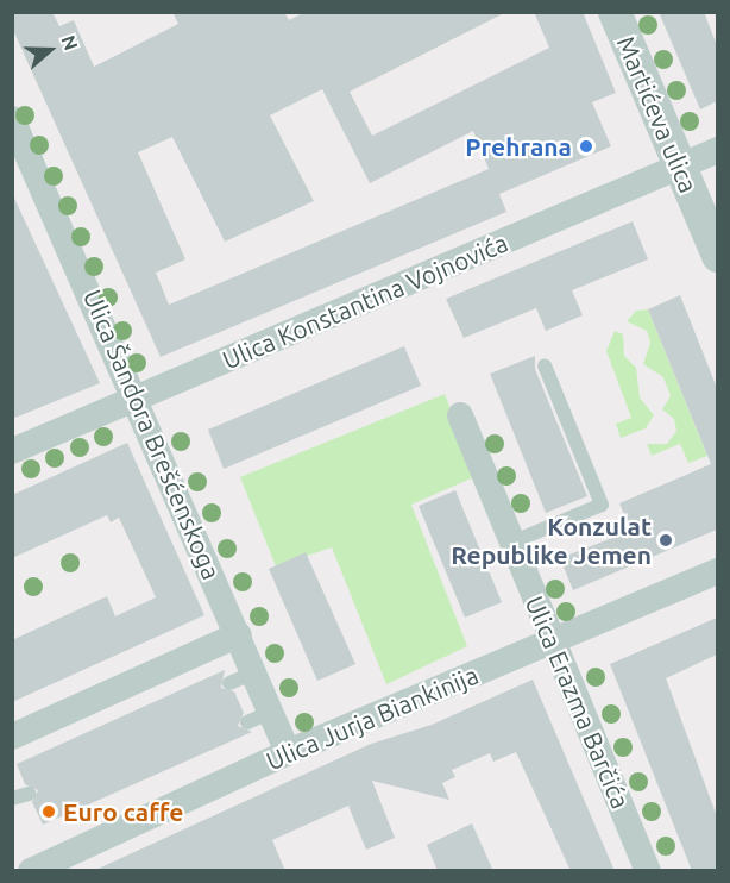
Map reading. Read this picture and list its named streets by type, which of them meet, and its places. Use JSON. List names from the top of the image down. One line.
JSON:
{"streets":{"street":["Martićeva ulica","Ulica Konstantina Vojnovića","Ulica Šandora Brešćenskoga","Ulica Erazma Barčića","Ulica Jurja Biankinija"]},"crossings":[["Martićeva ulica","Ulica Konstantina Vojnovića"],["Ulica Konstantina Vojnovića","Ulica Šandora Brešćenskoga"],["Ulica Šandora Brešćenskoga","Ulica Jurja Biankinija"],["Ulica Erazma Barčića","Ulica Jurja Biankinija"]],"places":["Prehrana","Konzulat Republike Jemen","Euro caffe"],"north":"right"}
